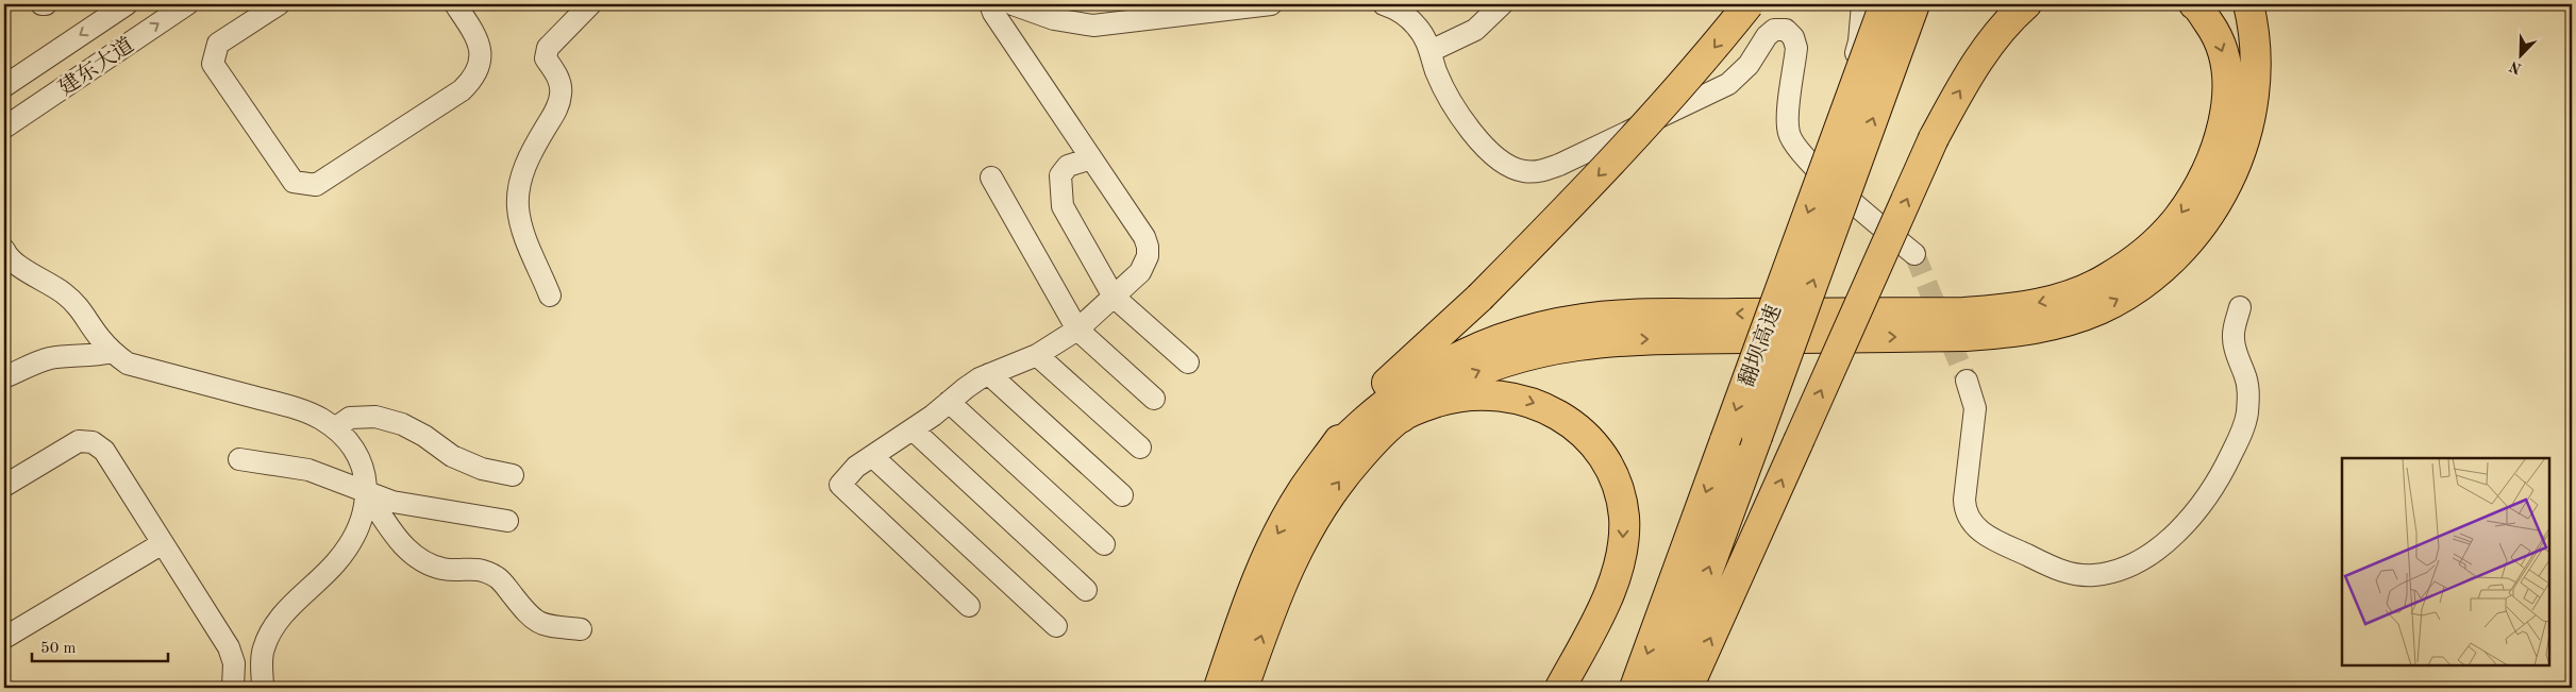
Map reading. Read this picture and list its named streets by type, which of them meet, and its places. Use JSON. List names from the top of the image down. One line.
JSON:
{"streets":{"highway":["翻坝高速"],"street":["建东大道"]},"scale_bar":"50 m","north":"bottom left"}
